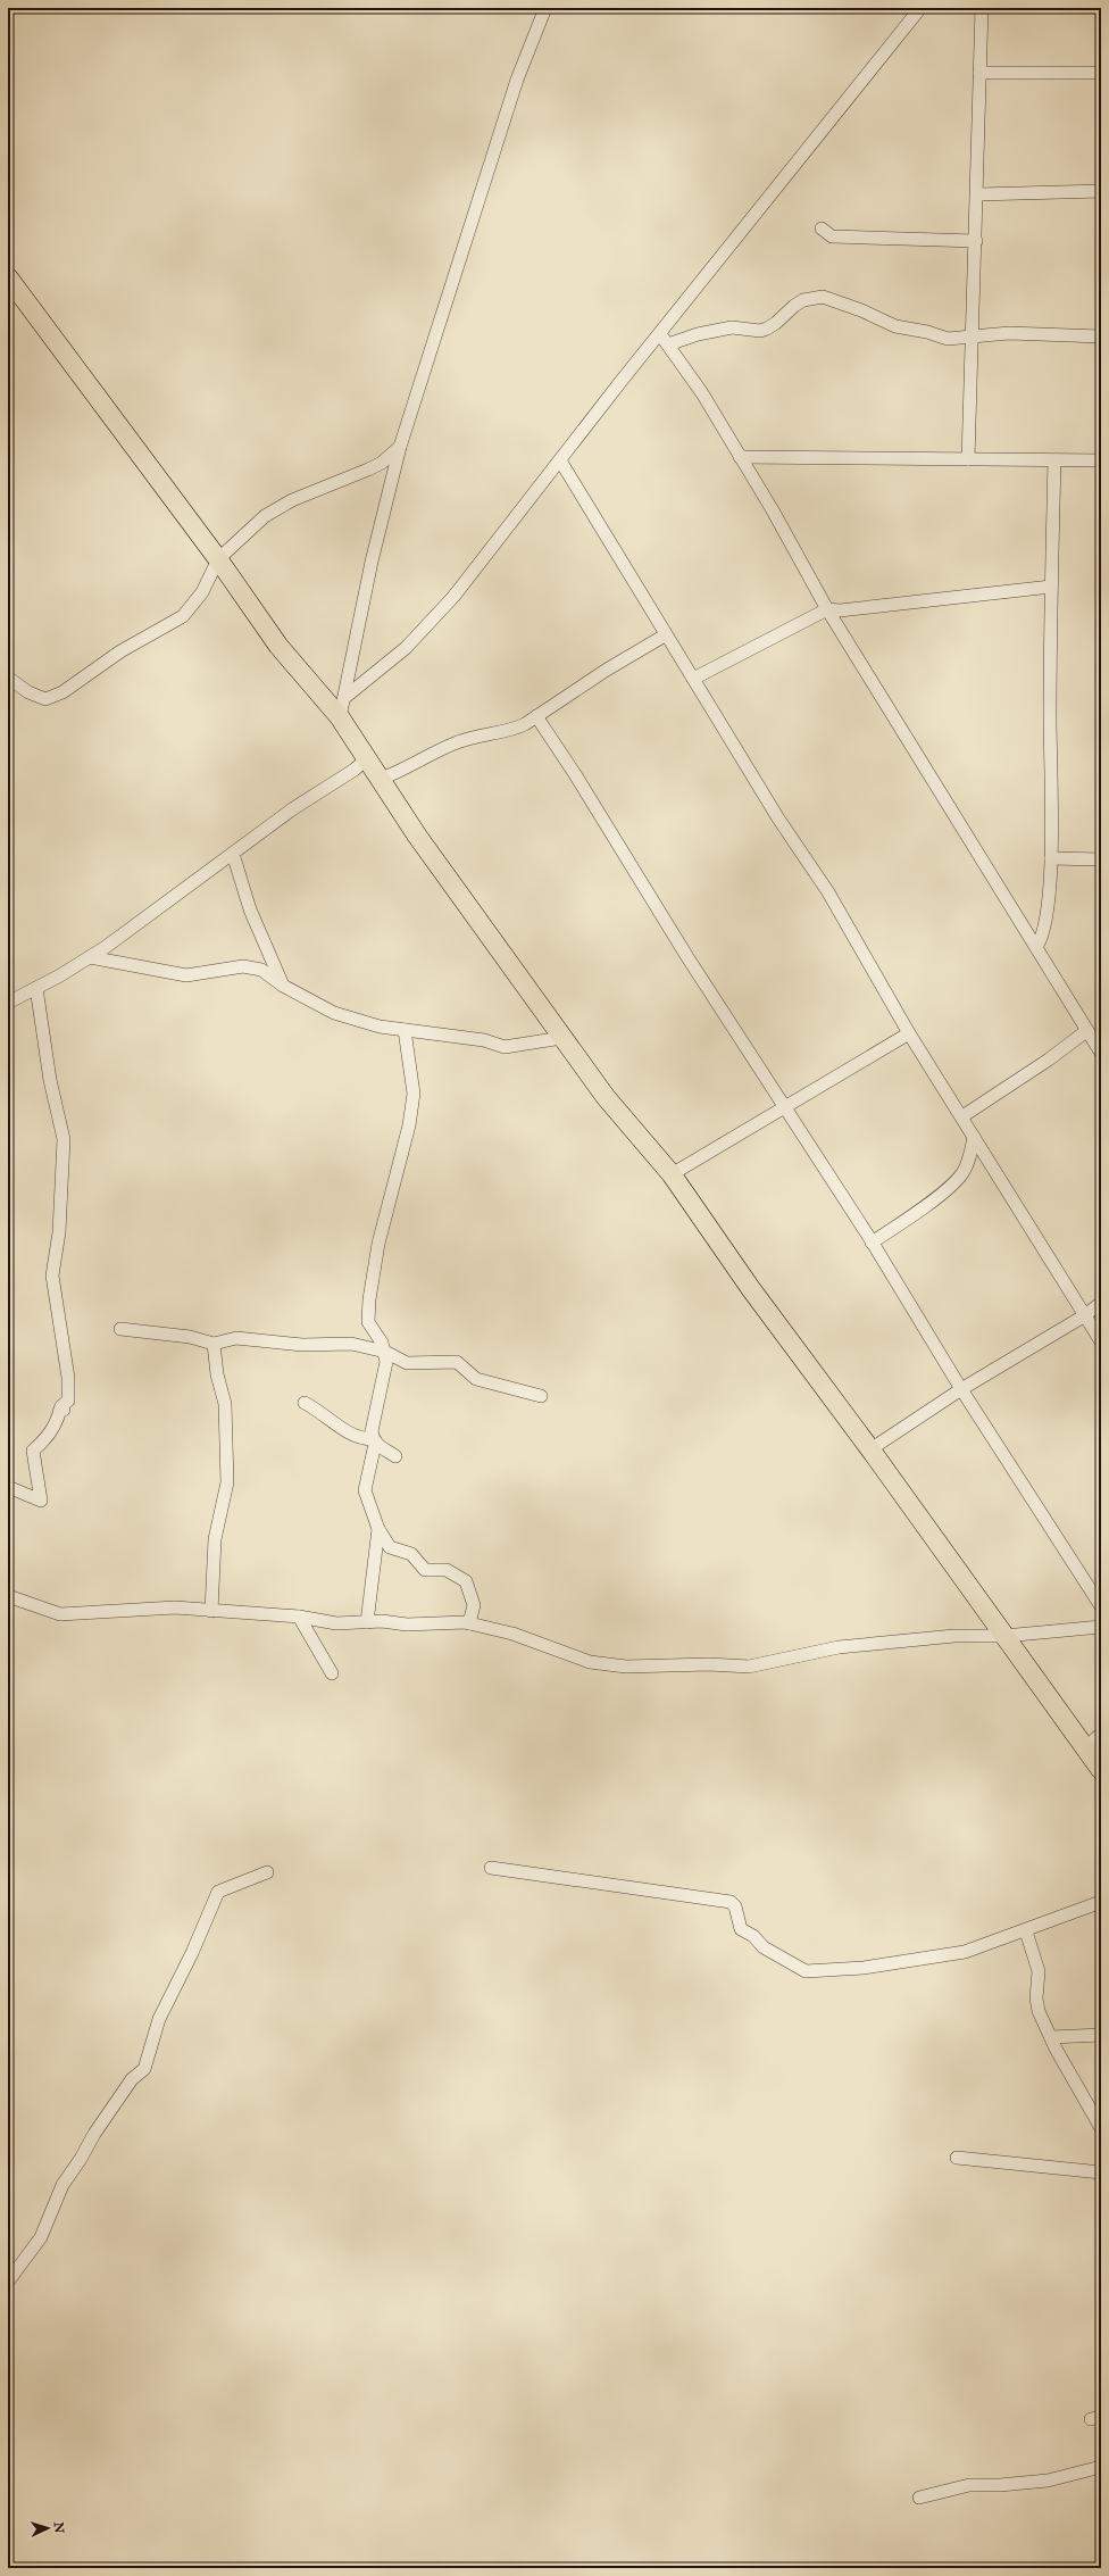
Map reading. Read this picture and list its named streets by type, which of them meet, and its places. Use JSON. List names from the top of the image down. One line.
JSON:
{"north":"right"}
